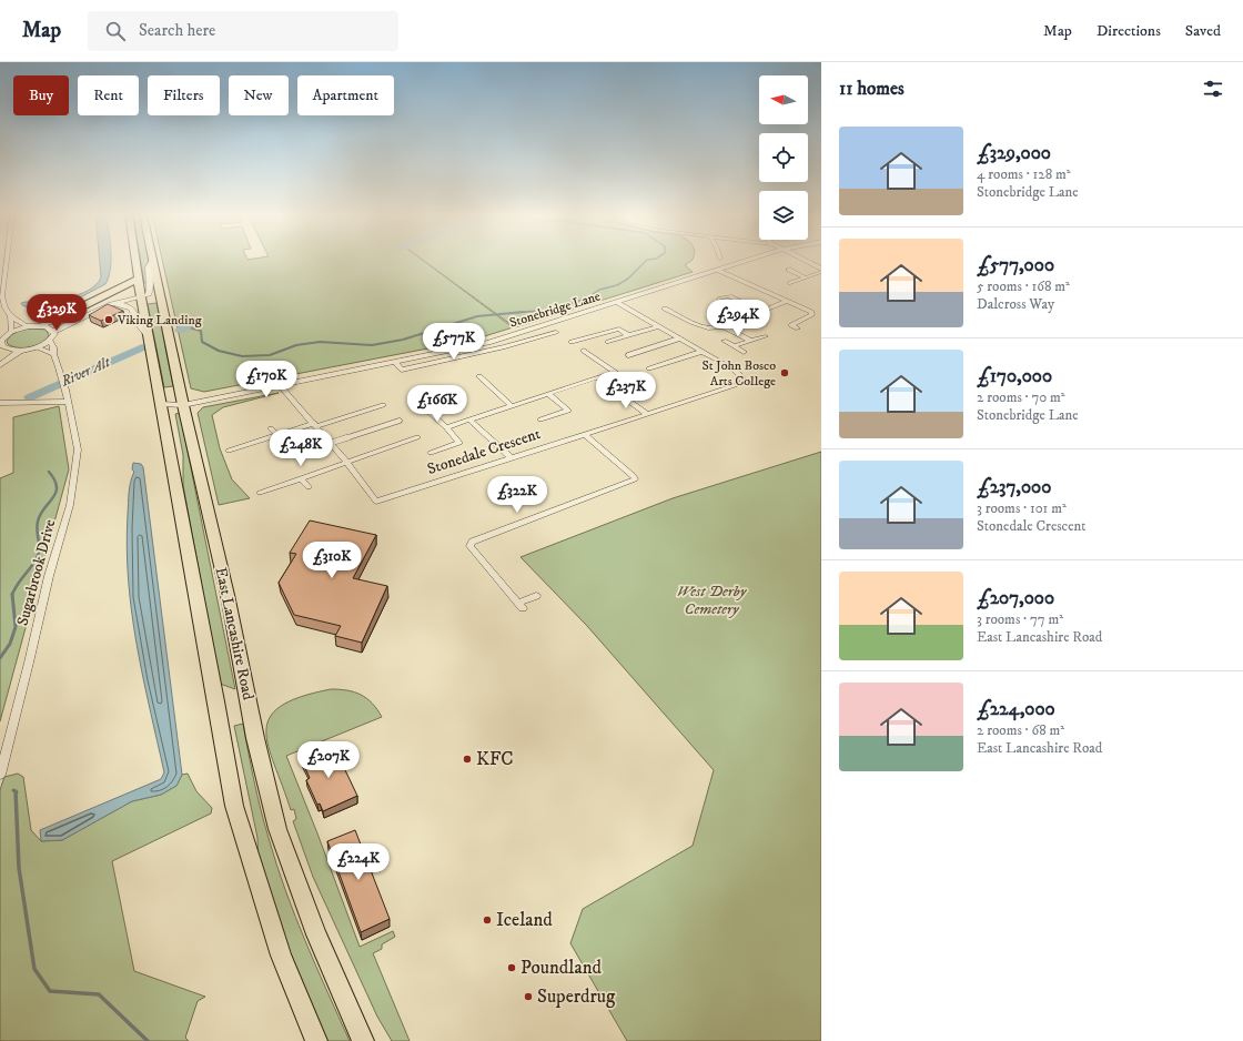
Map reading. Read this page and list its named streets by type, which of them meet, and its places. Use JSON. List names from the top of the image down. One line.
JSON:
{"streets":{"highway":["East Lancashire Road"],"street":["Stonebridge Lane","Stonedale Crescent","Sugarbrook Drive"]},"crossings":[["Stonebridge Lane","Stonedale Crescent"],["Stonebridge Lane","East Lancashire Road"]],"water":["River Alt"],"parks":["West Derby Cemetery"],"places":["Viking Landing","St John Bosco Arts College","KFC","Iceland","Poundland","Superdrug"],"north":"left","page":{"header":"Map","search":"Search here","nav":["Map","Directions","Saved"],"heading":"11 homes","chip":["Buy","Rent","Filters","New","Apartment"],"list":[{"name":"£329,000","note":"4 rooms · 128 m² · Stonebridge Lane"},{"name":"£577,000","note":"5 rooms · 168 m² · Dalcross Way"},{"name":"£170,000","note":"2 rooms · 70 m² · Stonebridge Lane"},{"name":"£237,000","note":"3 rooms · 101 m² · Stonedale Crescent"},{"name":"£207,000","note":"3 rooms · 77 m² · East Lancashire Road"},{"name":"£224,000","note":"2 rooms · 68 m² · East Lancashire Road"}],"price":["£329K","£294K","£577K","£170K","£237K","£166K","£248K","£322K","£310K","£207K","£224K"]}}
